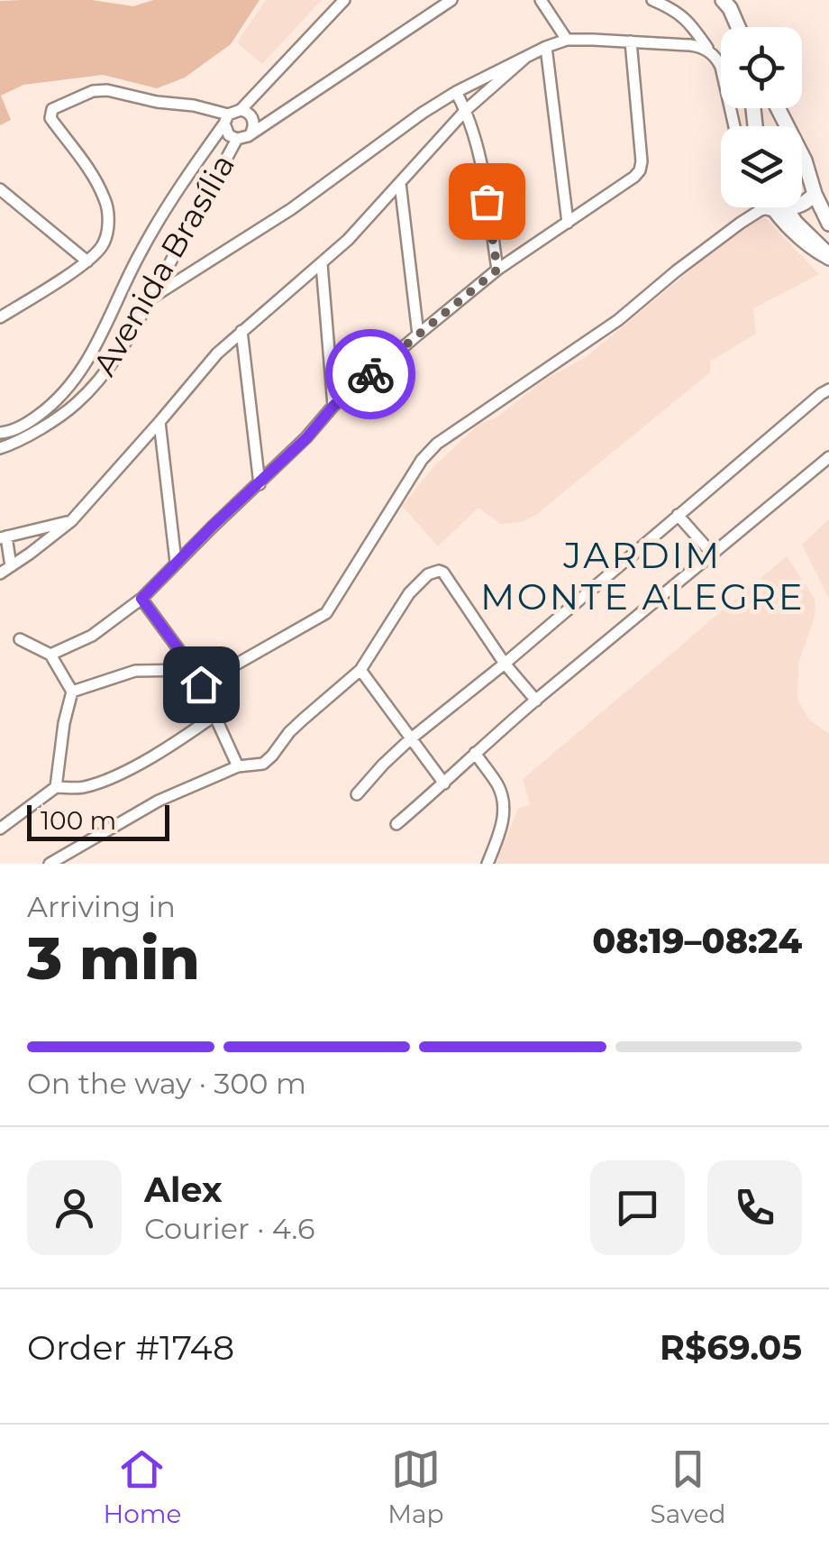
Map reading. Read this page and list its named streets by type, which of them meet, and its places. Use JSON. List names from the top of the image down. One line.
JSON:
{"streets":{"street":["Avenida Brasília"]},"districts":["JARDIM MONTE ALEGRE"],"scale_bar":"100 m","page":{"scale":"100 m","heading":["3 min","Arriving in","08:19–08:24"],"panel":["Alex","Courier · 4.6","Order #1748","R$69.05"],"bar":"On the way · 300 m","tabs":["Home","Map","Saved"]}}
